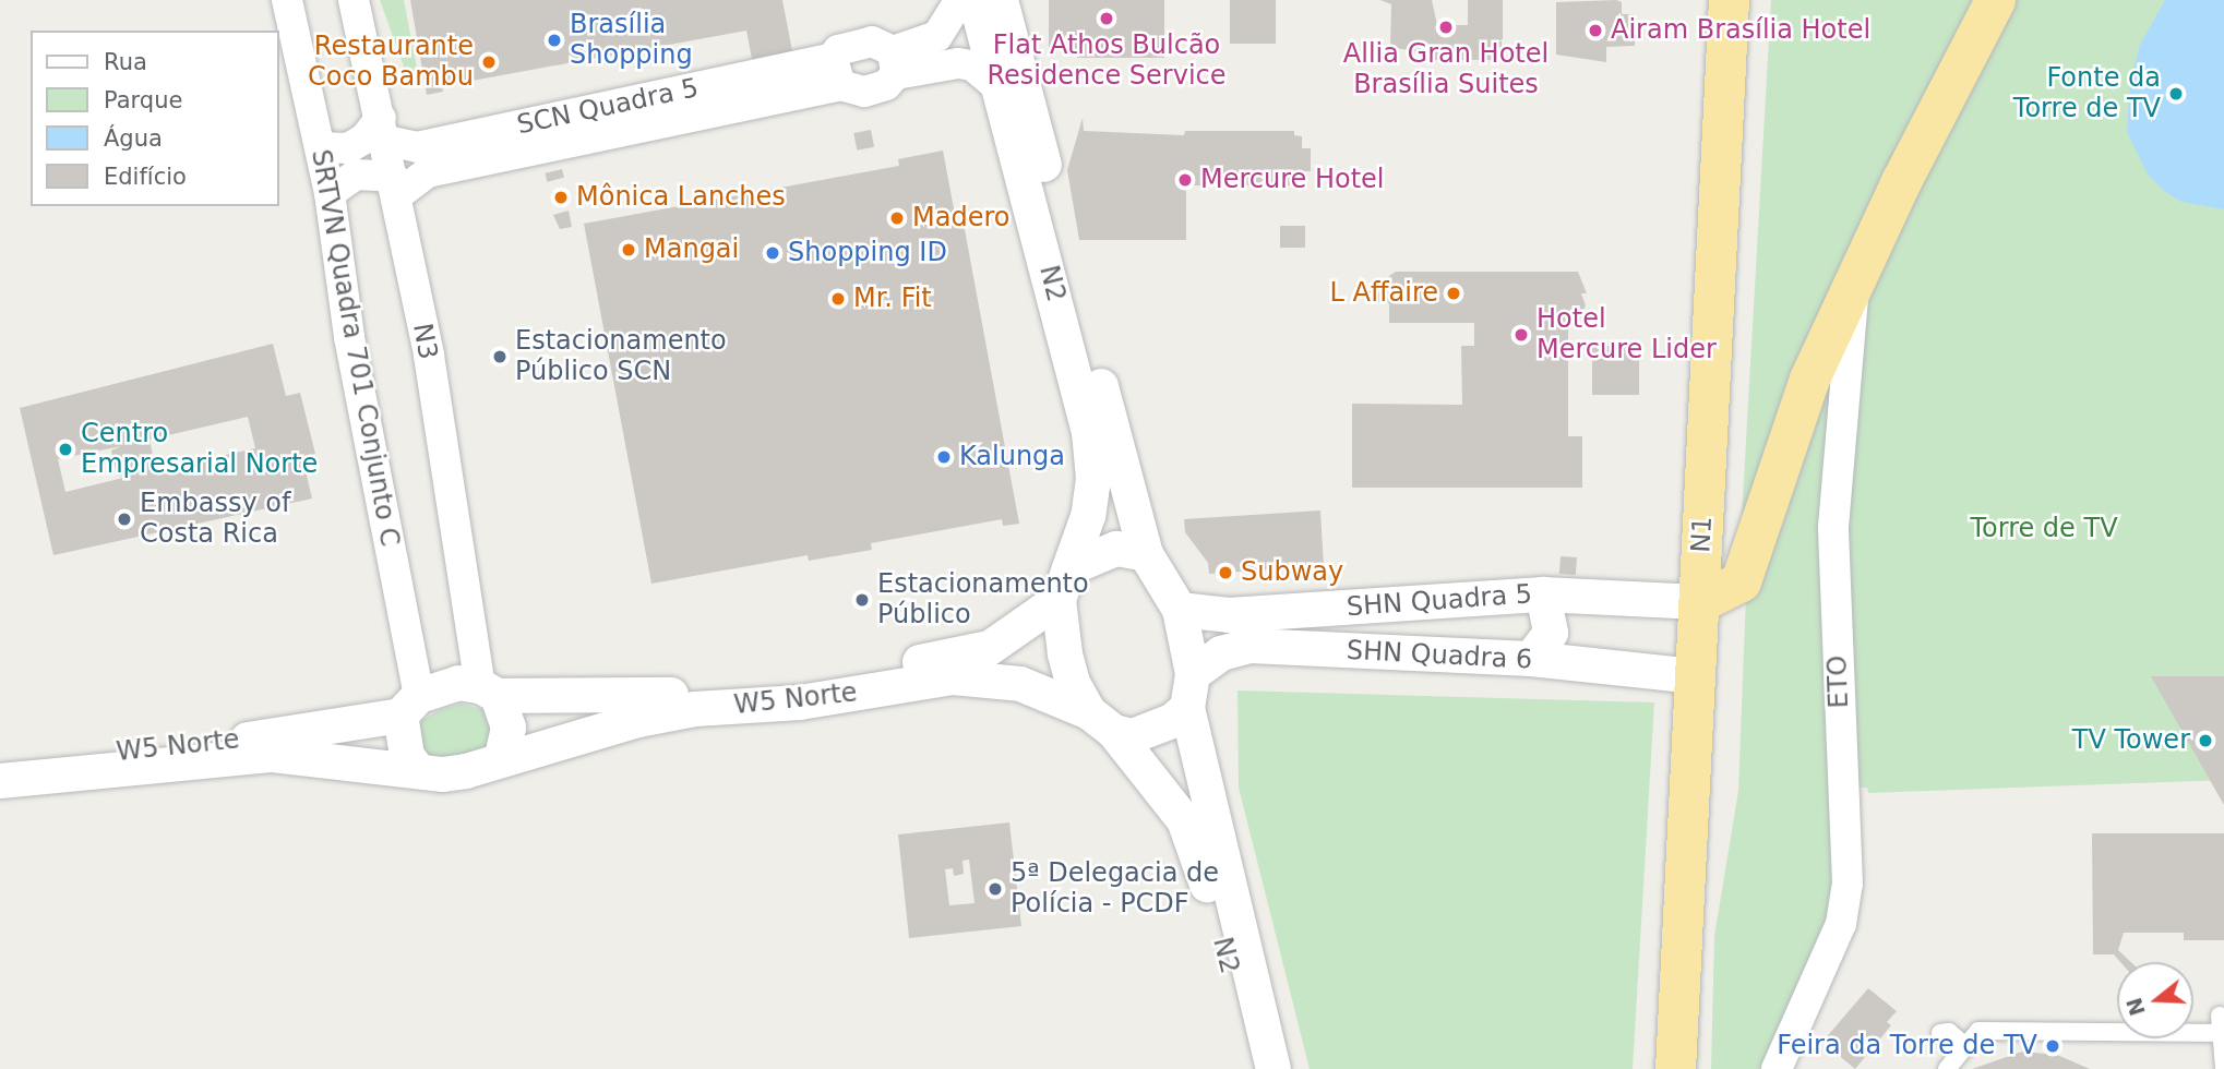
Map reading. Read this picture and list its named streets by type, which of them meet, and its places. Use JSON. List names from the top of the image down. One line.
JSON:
{"streets":{"highway":["N1"],"main road":["N2","SHN Quadra 5","SHN Quadra 6","W5 Norte"],"street":["SCN Quadra 5","N3","SRTVN Quadra 701 Conjunto C","ETO"]},"crossings":[["SCN Quadra 5","N3"],["N2","SHN Quadra 5"],["N2","SHN Quadra 6"],["N2","W5 Norte"],["N3","SRTVN Quadra 701 Conjunto C"],["N3","W5 Norte"],["SRTVN Quadra 701 Conjunto C","W5 Norte"],["N1","SHN Quadra 5"],["N1","SHN Quadra 6"],["SHN Quadra 5","SHN Quadra 6"],["SHN Quadra 5","W5 Norte"],["SHN Quadra 6","W5 Norte"]],"parks":["Torre de TV"],"places":["Flat Athos Bulcão Residence Service","Allia Gran Hotel Brasília Suites","Airam Brasília Hotel","Brasília Shopping","Restaurante Coco Bambu","Fonte da Torre de TV","Mercure Hotel","Mônica Lanches","Madero","Mangai","Shopping ID","L Affaire","Mr. Fit","Hotel Mercure Lider","Estacionamento Público SCN","Centro Empresarial Norte","Kalunga","Embassy of Costa Rica","Subway","Estacionamento Público","TV Tower","5ª Delegacia de Polícia - PCDF","Feira da Torre de TV"],"legend":["Rua","Parque","Água","Edifício"],"north":"left"}
